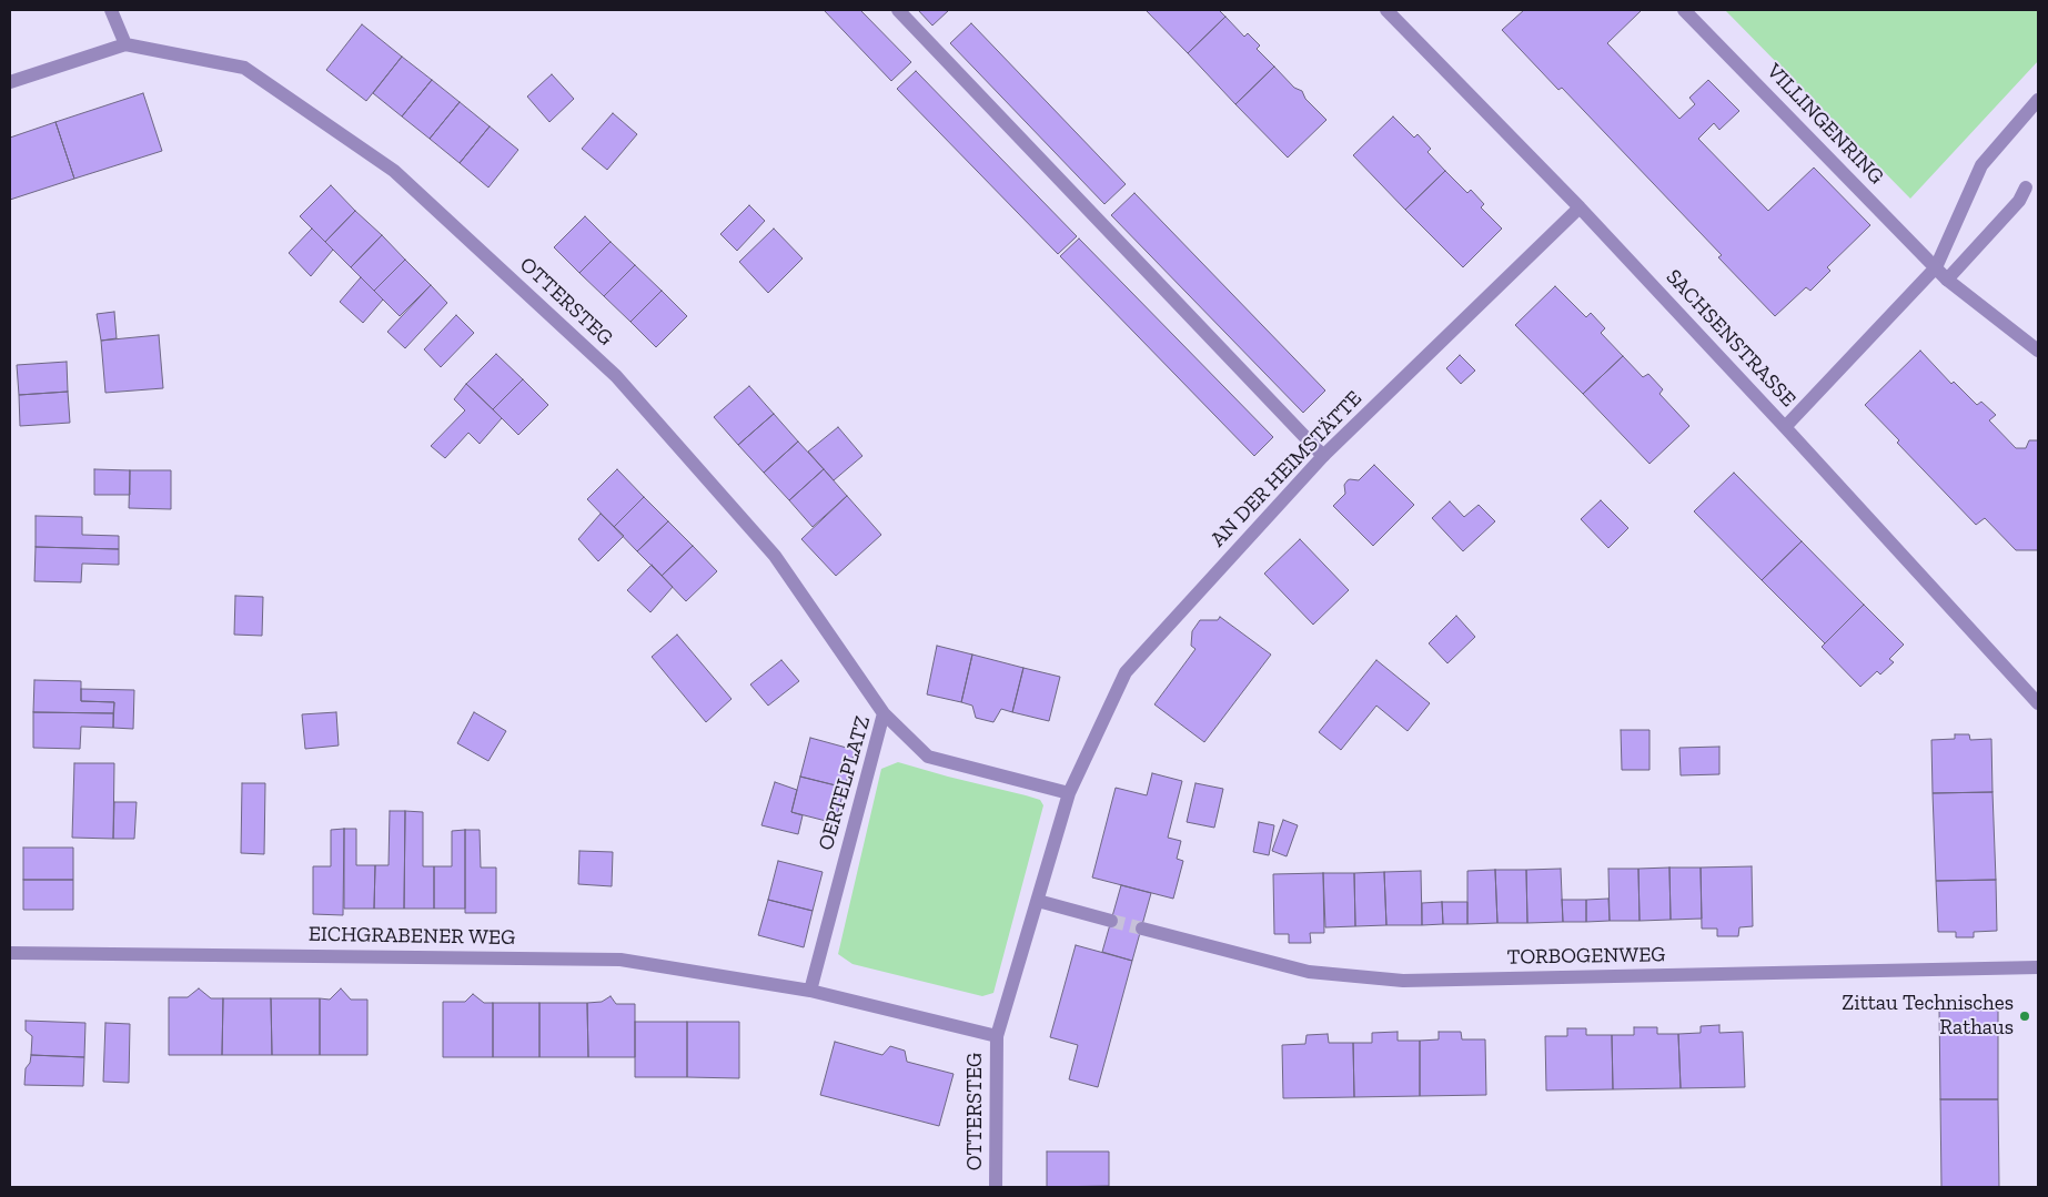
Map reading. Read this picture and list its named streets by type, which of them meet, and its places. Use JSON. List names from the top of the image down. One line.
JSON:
{"streets":{"street":["VILLINGENRING","OTTERSTEG","SACHSENSTRASSE","AN DER HEIMSTÄTTE","OERTELPLATZ","EICHGRABENER WEG","TORBOGENWEG"]},"crossings":[["OTTERSTEG","OERTELPLATZ"],["SACHSENSTRASSE","AN DER HEIMSTÄTTE"],["AN DER HEIMSTÄTTE","OERTELPLATZ"],["OERTELPLATZ","EICHGRABENER WEG"]],"places":["Zittau Technisches Rathaus"]}
